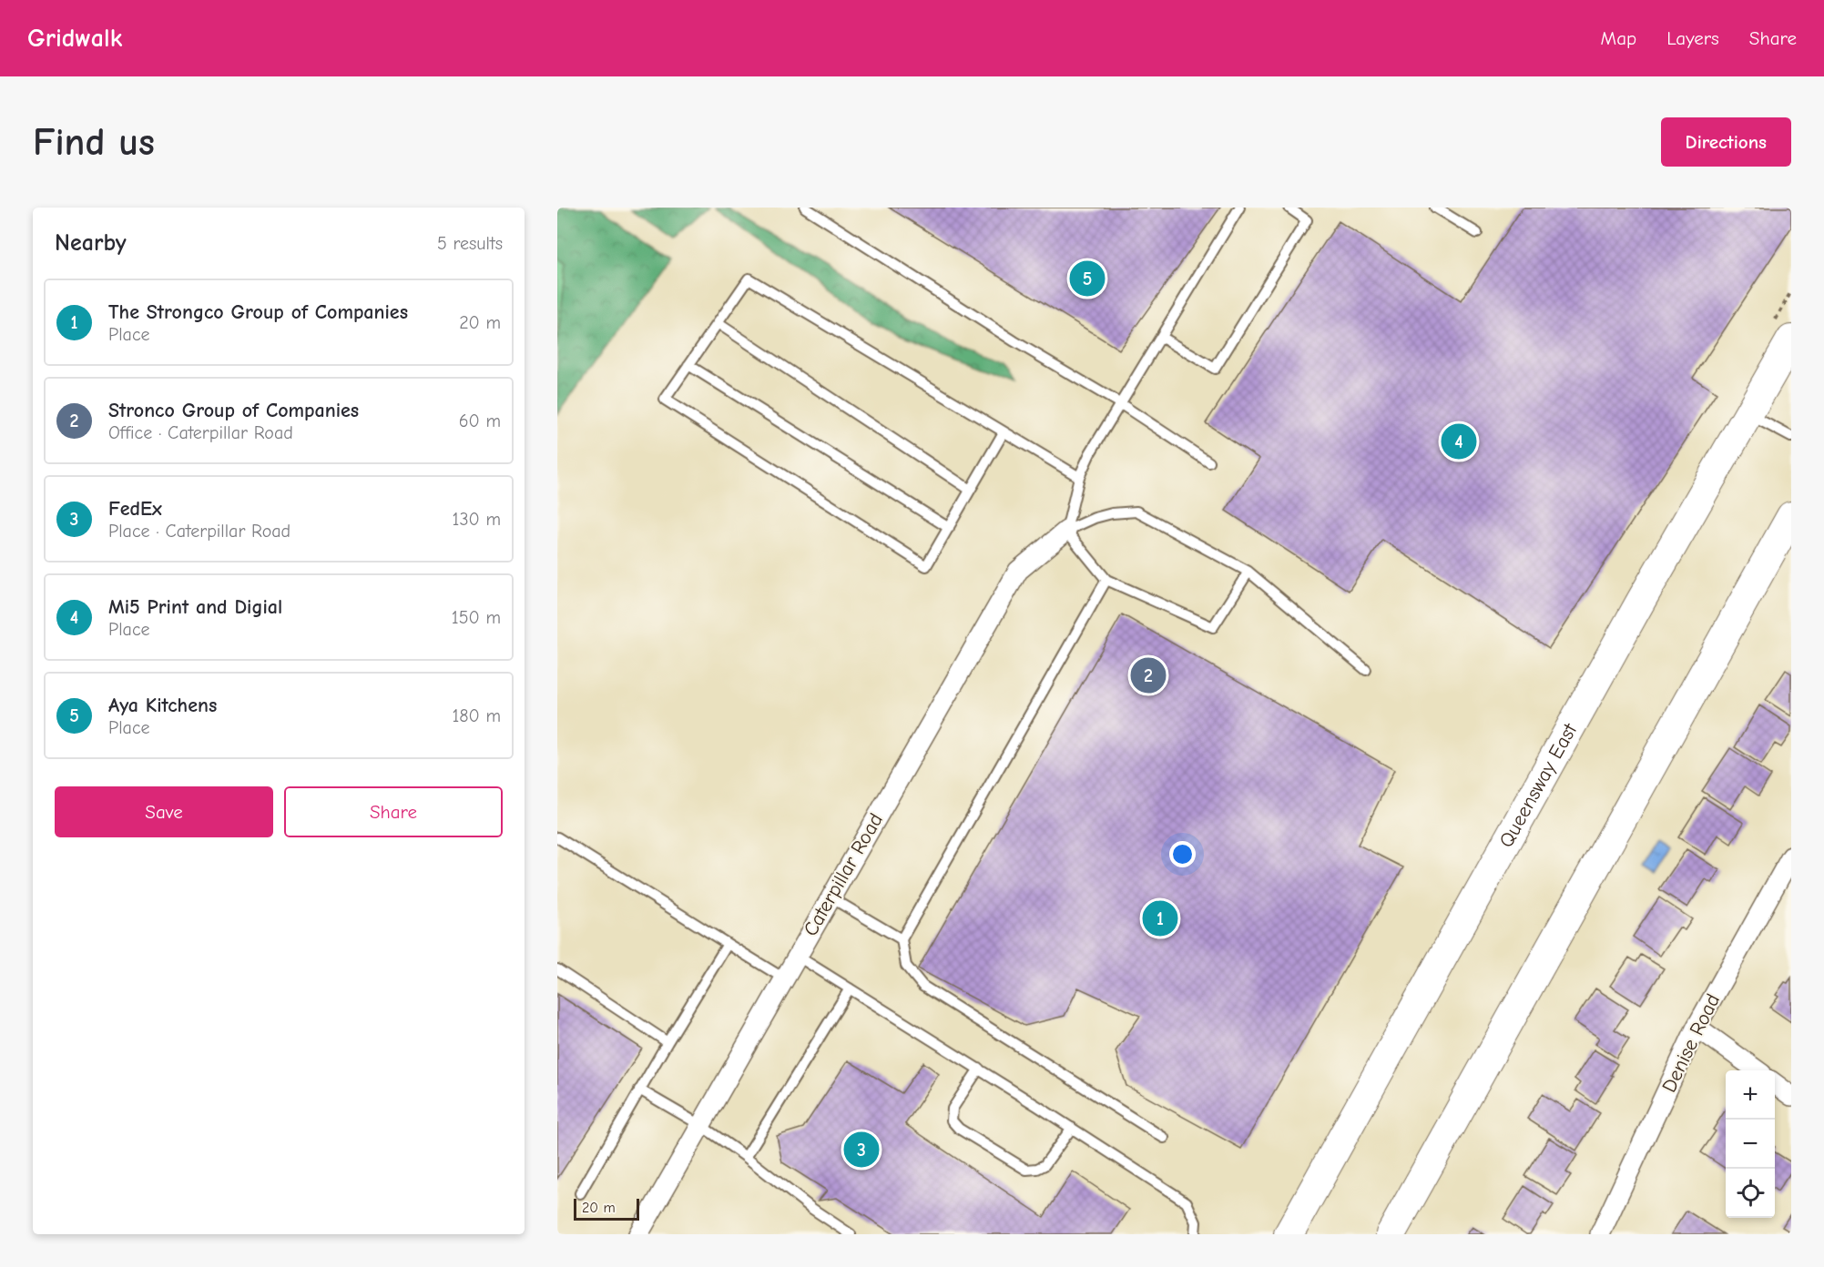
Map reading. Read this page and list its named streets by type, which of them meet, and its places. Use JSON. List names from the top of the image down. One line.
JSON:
{"streets":{"main road":["Queensway East"],"street":["Caterpillar Road","Denise Road"]},"scale_bar":"20 m","page":{"header":"Gridwalk","nav":["Map","Layers","Share"],"buttons":["Directions",["Save","Share"]],"title":"Find us","heading":["Nearby","5 results"],"pins":["5","4","2","1","3"],"list":[{"mark":"1","name":"The Strongco Group of Companies","note":"Place","value":"20 m"},{"mark":"2","name":"Stronco Group of Companies","note":"Office · Caterpillar Road","value":"60 m"},{"mark":"3","name":"FedEx","note":"Place · Caterpillar Road","value":"130 m"},{"mark":"4","name":"Mi5 Print and Digial","note":"Place","value":"150 m"},{"mark":"5","name":"Aya Kitchens","note":"Place","value":"180 m"}],"map_buttons":["+","−"],"scale":"20 m"}}
